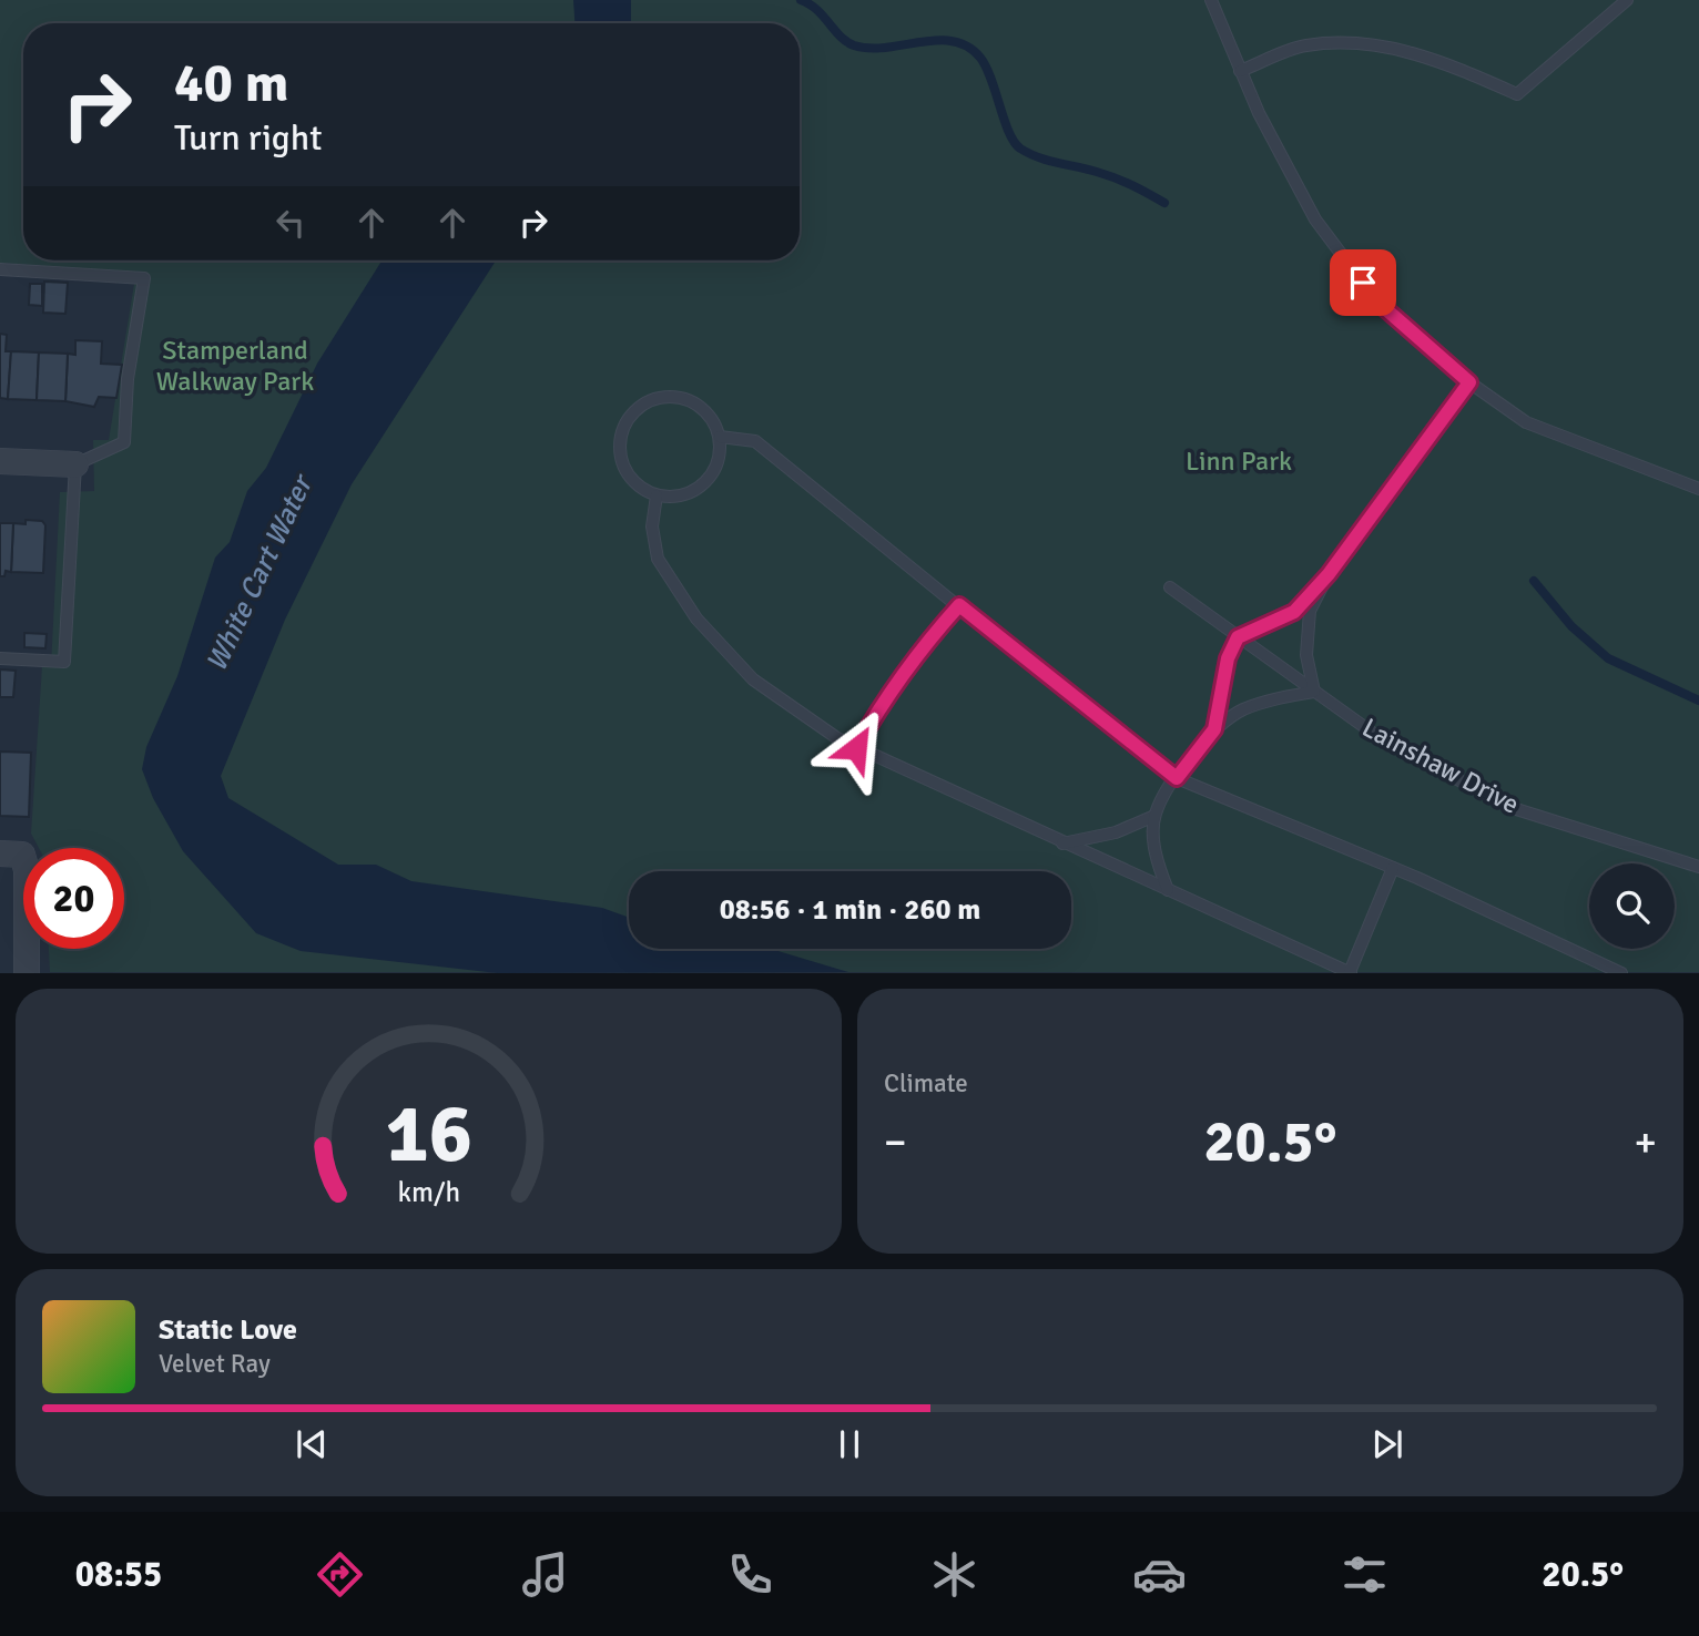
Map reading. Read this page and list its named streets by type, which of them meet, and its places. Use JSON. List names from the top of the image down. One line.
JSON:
{"streets":{"lane":["Lainshaw Drive"]},"water":["White Cart Water"],"parks":["Stamperland Walkway Park","Linn Park"],"page":{"turn":["40 m","Turn right"],"limit":"20","trip":"08:56 · 1 min · 260 m","tile":"Climate","heat":["−","20.5°","+"],"song":["Static Love","Velvet Ray"],"tabs":["08:55","20.5°"],"gauge":["16","km/h"]}}
